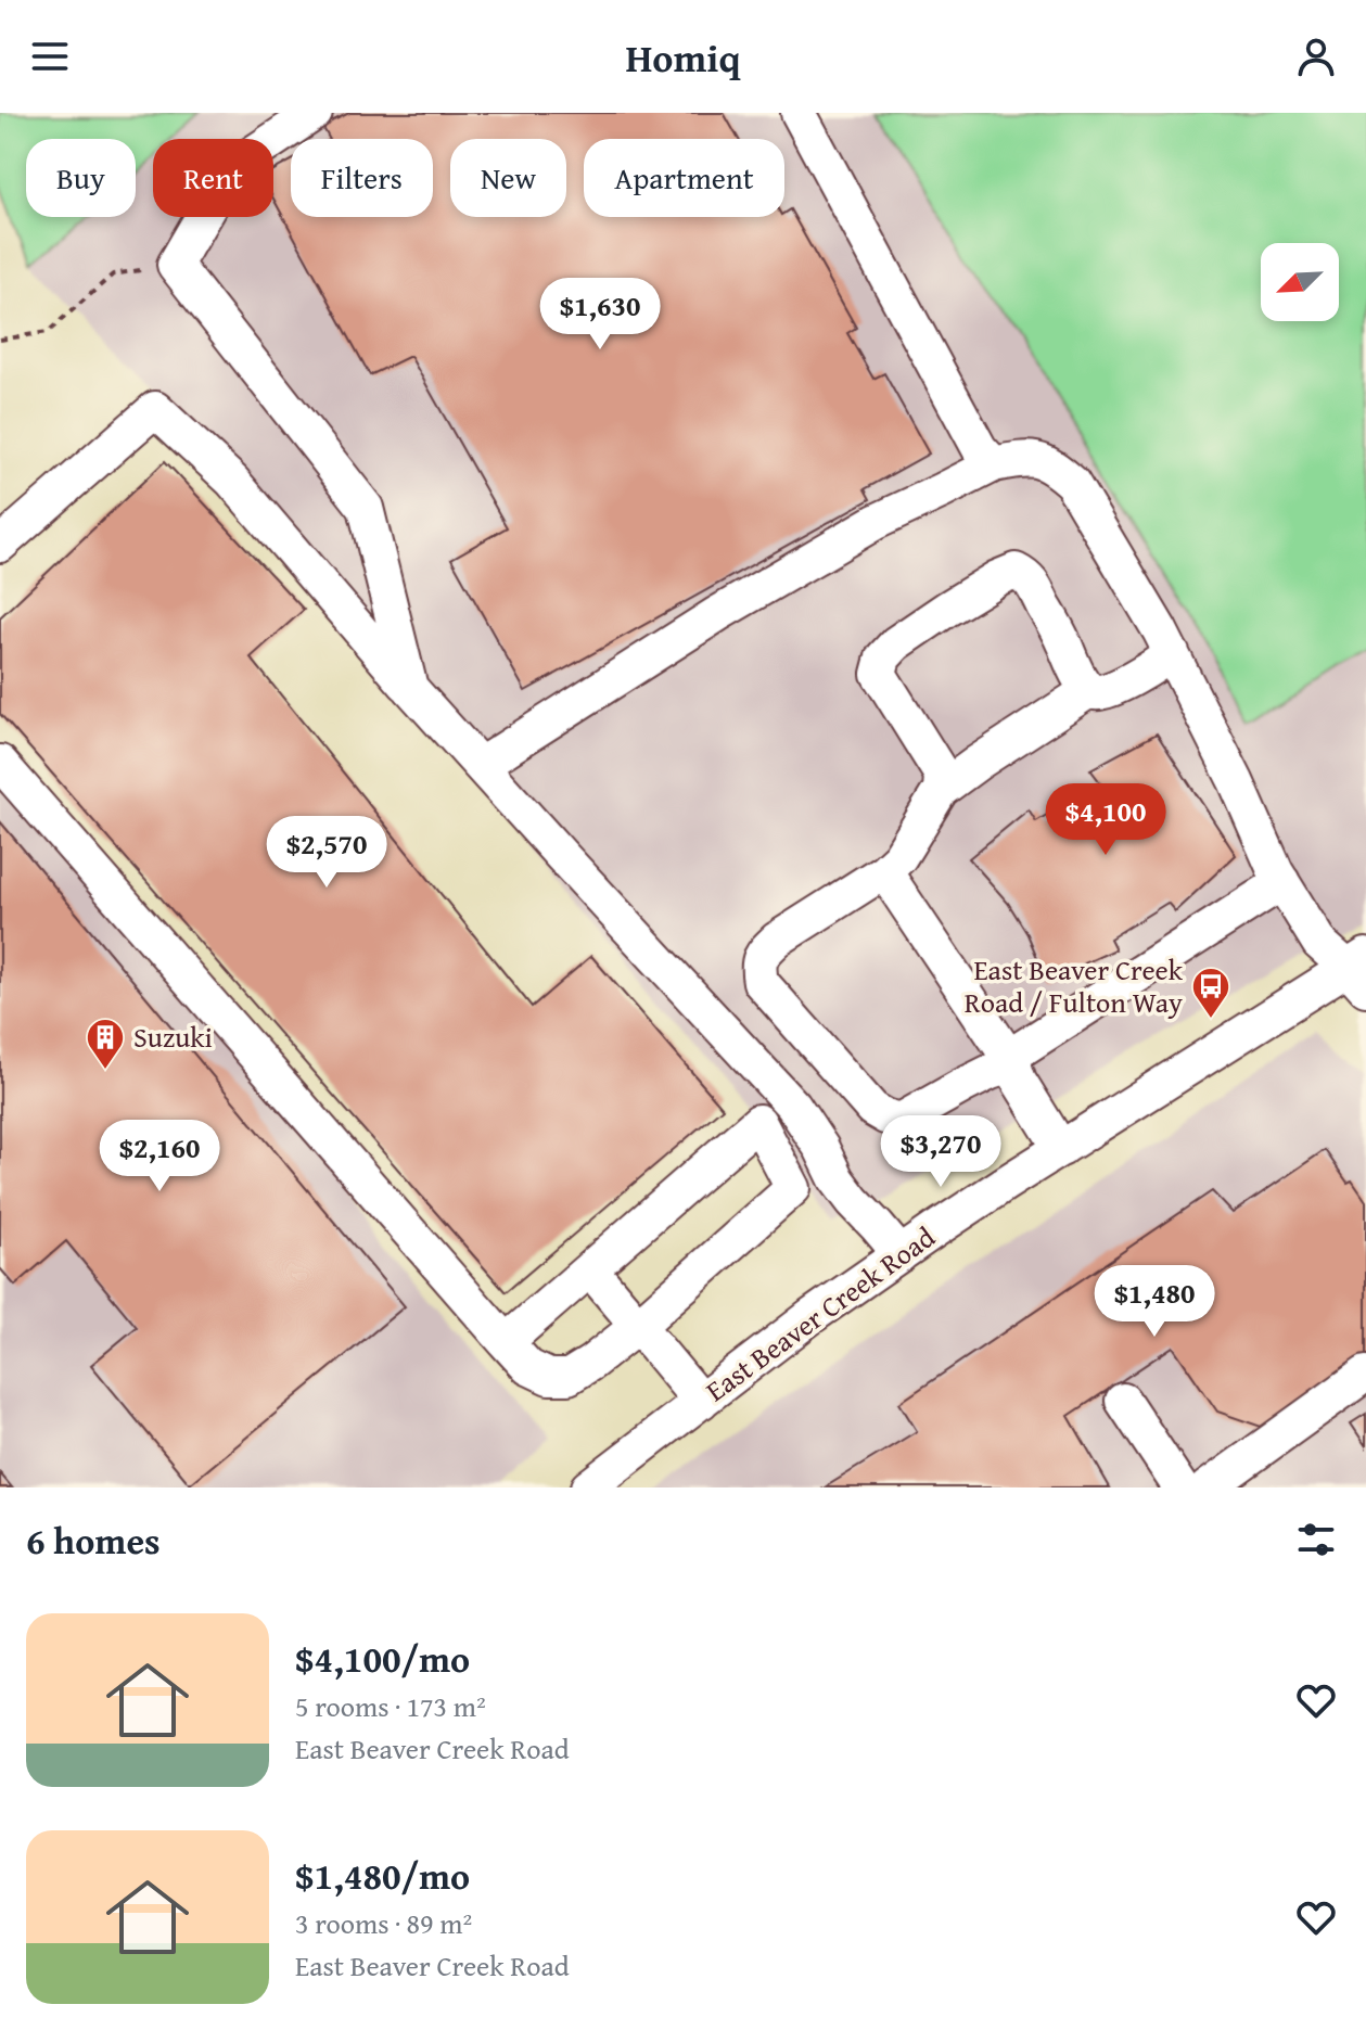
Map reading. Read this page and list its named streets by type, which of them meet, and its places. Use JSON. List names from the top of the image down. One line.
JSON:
{"streets":{"street":["East Beaver Creek Road"]},"places":{"bus stop":["East Beaver Creek Road / Fulton Way"],"building":["Suzuki"]},"north":"bottom left","page":{"header":"Homiq","chip":["Buy","Rent","Filters","New","Apartment"],"price":["$1,630","$4,100","$2,570","$3,270","$2,160","$1,480"],"heading":"6 homes","list":[{"name":"$4,100/mo","note":"5 rooms · 173 m² · East Beaver Creek Road"},{"name":"$1,480/mo","note":"3 rooms · 89 m² · East Beaver Creek Road"}]}}
